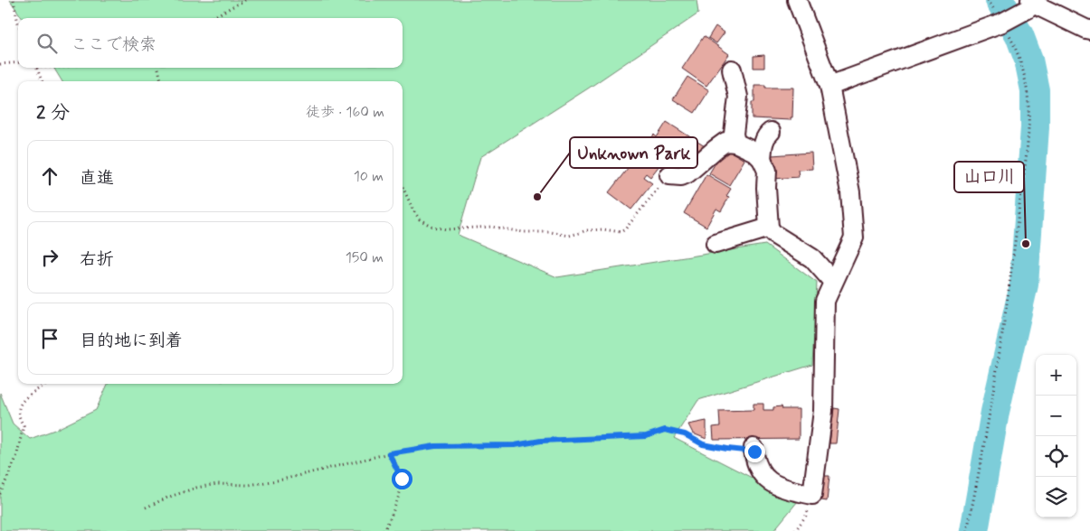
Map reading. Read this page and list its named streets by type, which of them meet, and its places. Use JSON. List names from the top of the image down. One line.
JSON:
{"places":["Unknown Park","山口川"],"page":{"search":"ここで検索","heading":["2 分","徒歩 · 160 m"],"list":[["直進","10 m"],["右折","150 m"],"目的地に到着"],"map_buttons":["+","−"]}}
